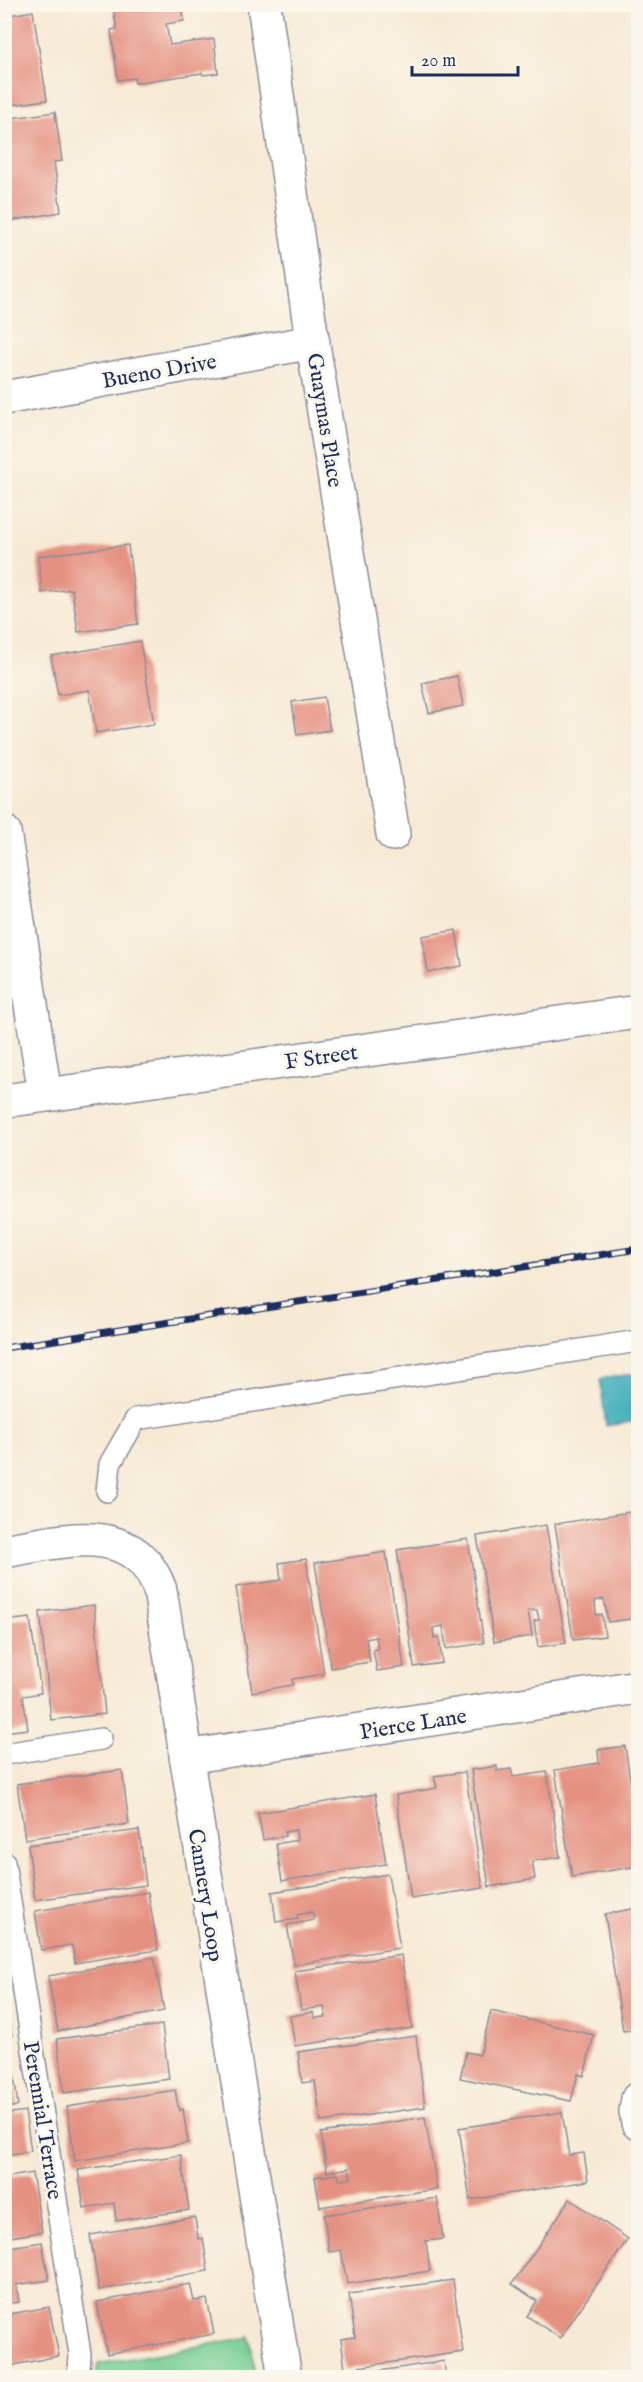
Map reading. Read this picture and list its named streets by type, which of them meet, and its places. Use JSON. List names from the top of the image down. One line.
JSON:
{"streets":{"street":["Bueno Drive","Guaymas Place","F Street","Pierce Lane","Cannery Loop"],"lane":["Perennial Terrace"]},"crossings":[["Bueno Drive","Guaymas Place"],["Pierce Lane","Cannery Loop"]],"scale_bar":"20 m"}
